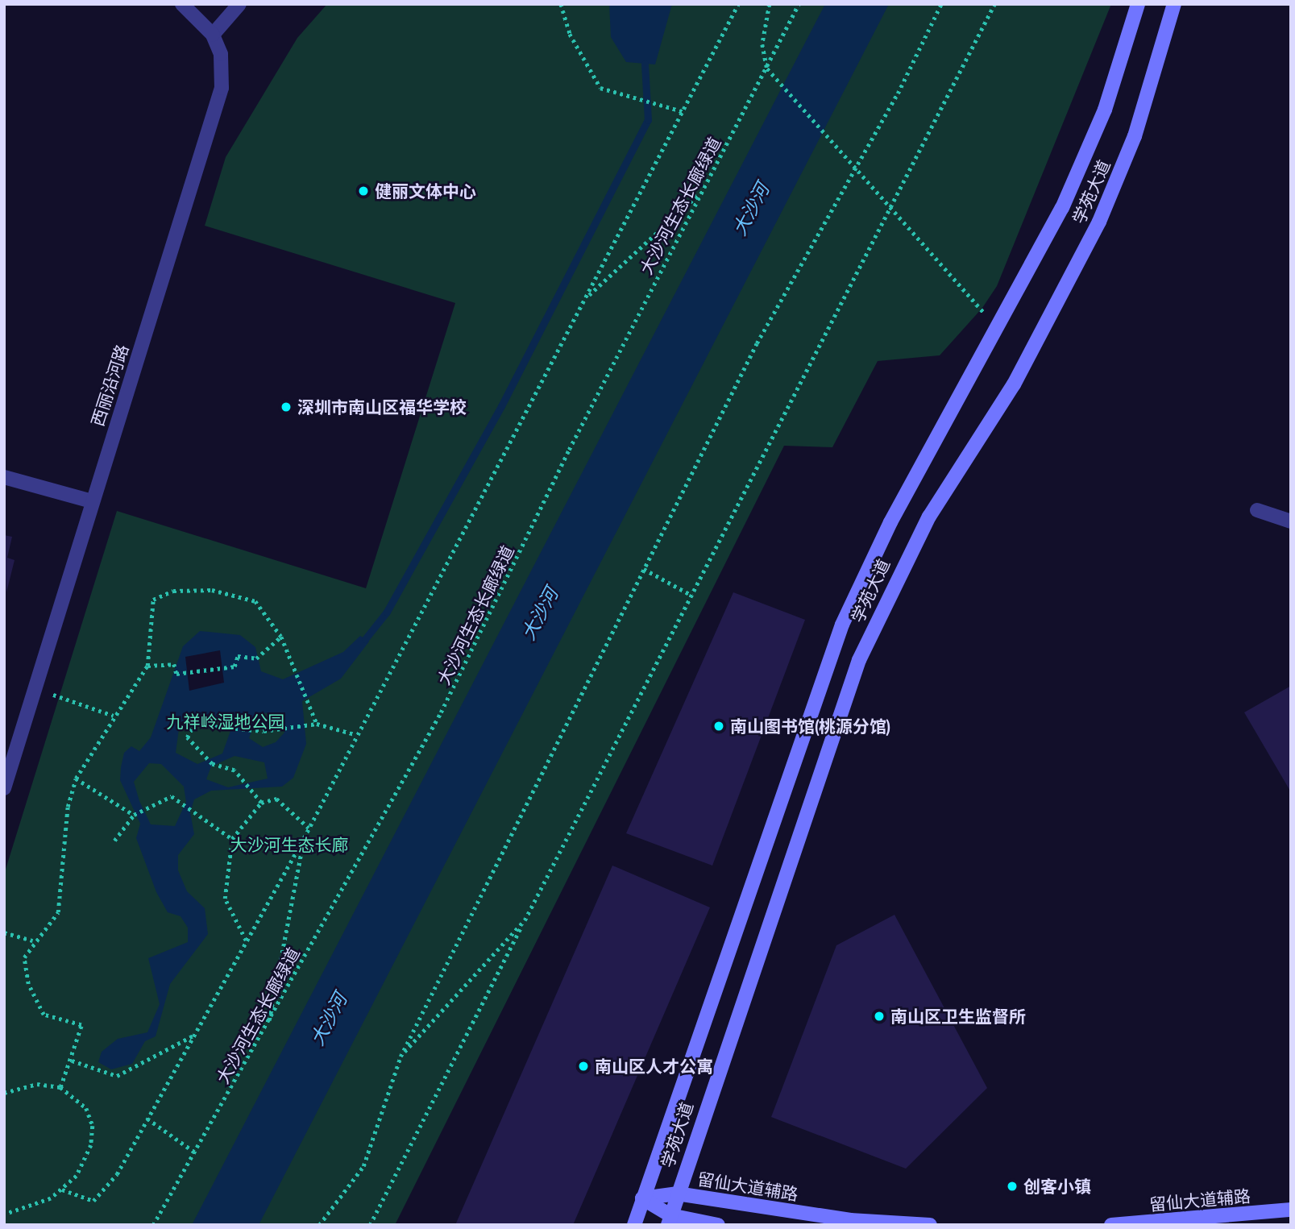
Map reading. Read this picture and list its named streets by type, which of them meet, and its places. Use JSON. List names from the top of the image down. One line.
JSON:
{"streets":{"street":["学苑大道","西丽沿河路","留仙大道辅路"],"path":["大沙河生态长廊绿道"]},"crossings":[["学苑大道","留仙大道辅路"]],"water":["大沙河"],"parks":["九祥岭湿地公园","大沙河生态长廊"],"places":["健丽文体中心","深圳市南山区福华学校","南山图书馆(桃源分馆)","南山区卫生监督所","南山区人才公寓","创客小镇"]}
